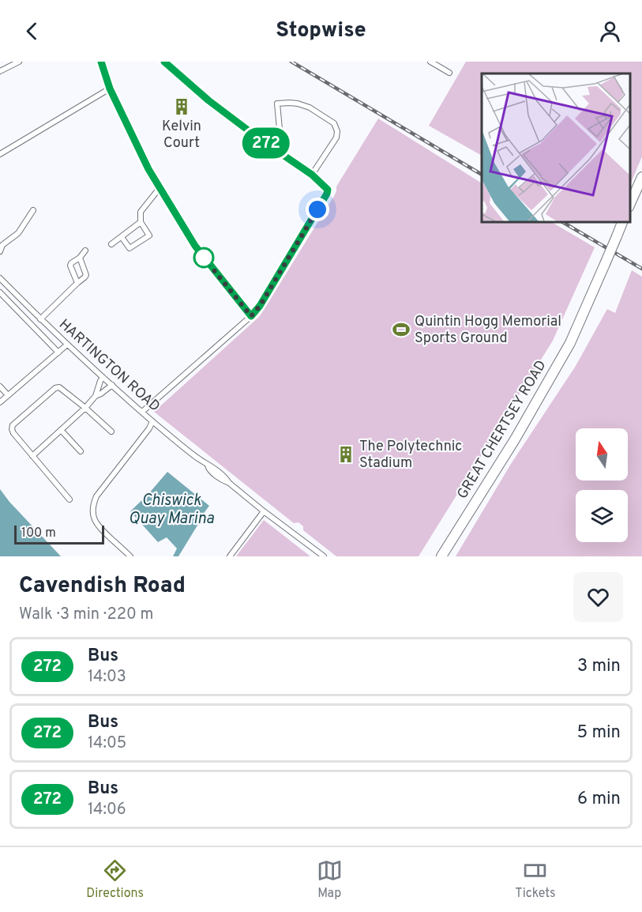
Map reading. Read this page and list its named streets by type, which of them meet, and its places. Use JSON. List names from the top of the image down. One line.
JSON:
{"streets":{"highway":["GREAT CHERTSEY ROAD"],"street":["HARTINGTON ROAD"]},"water":["Chiswick Quay Marina"],"places":{"building":["Kelvin Court","The Polytechnic Stadium"],"sports":["Quintin Hogg Memorial Sports Ground"]},"lines":["bus line 272"],"scale_bar":"100 m","north":"top","page":{"header":"Stopwise","on_map":"272","scale":"100 m","heading":["Cavendish Road","Walk · 3 min · 220 m"],"list":[{"mark":"272","name":"Bus","note":"14:03","value":"3 min"},{"mark":"272","name":"Bus","note":"14:05","value":"5 min"},{"mark":"272","name":"Bus","note":"14:06","value":"6 min"}],"tabs":["Directions","Map","Tickets"]}}
